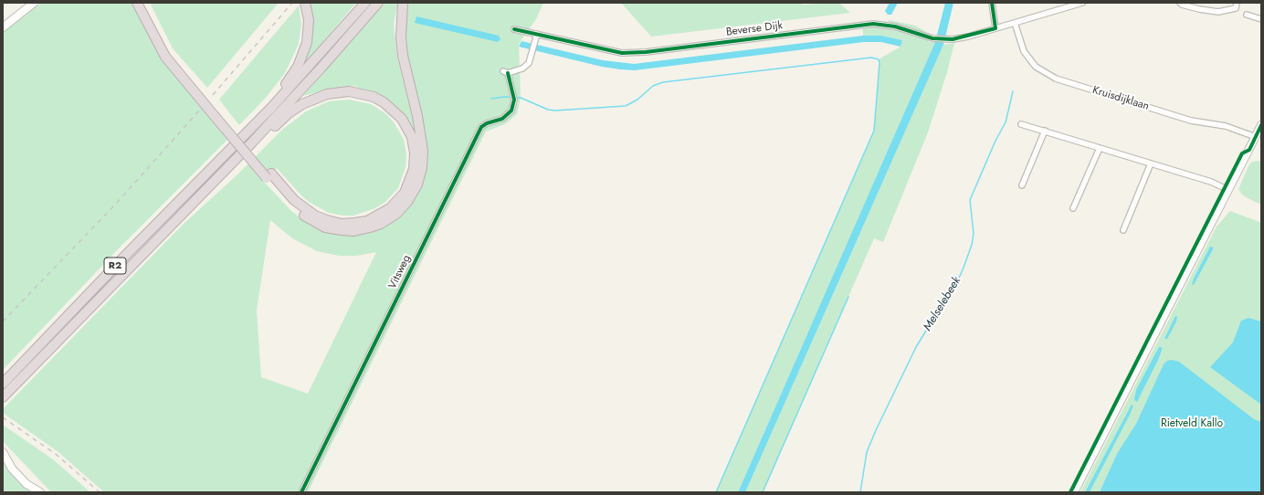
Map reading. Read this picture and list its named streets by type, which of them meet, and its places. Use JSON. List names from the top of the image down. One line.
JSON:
{"streets":{"highway":["R2"],"street":["Beverse Dijk","Kruisdijklaan","Vitsweg"]},"crossings":[["Beverse Dijk","Kruisdijklaan"],["Beverse Dijk","Vitsweg"]],"water":["Melselebeek"],"parks":["Rietveld Kallo"]}
